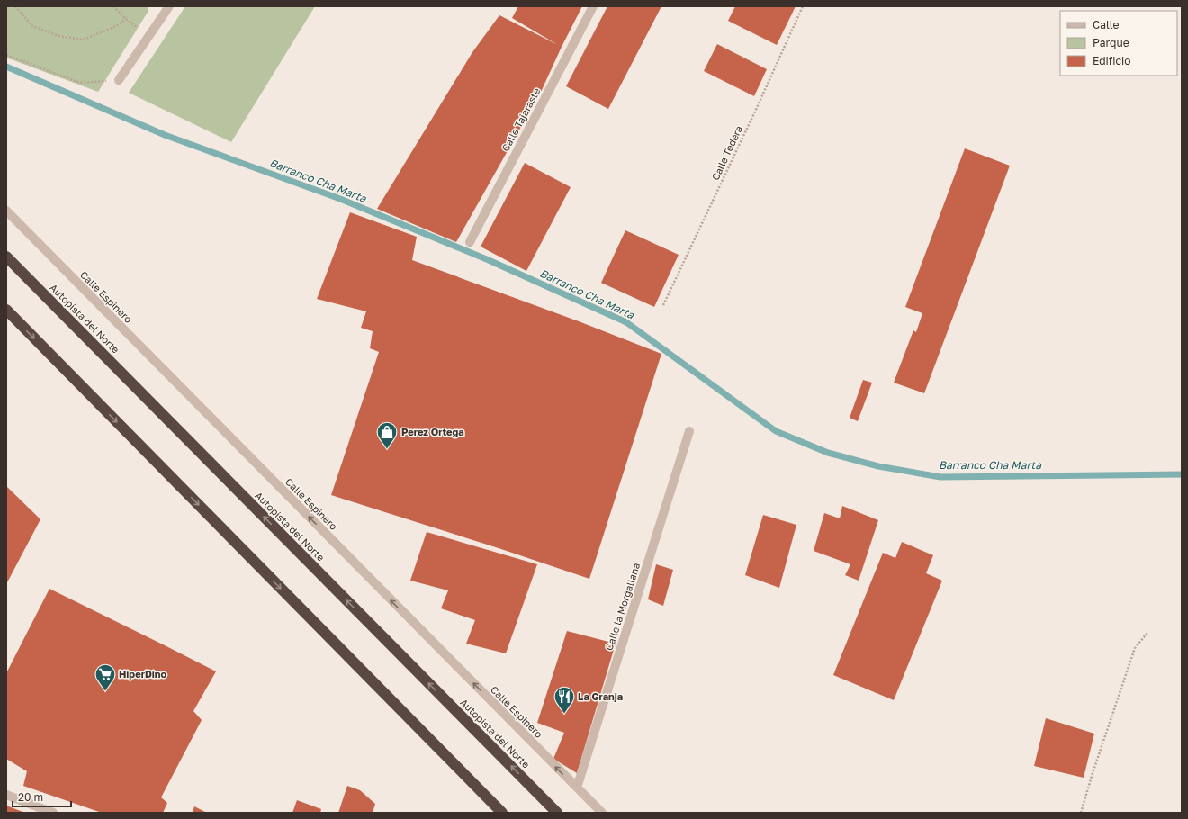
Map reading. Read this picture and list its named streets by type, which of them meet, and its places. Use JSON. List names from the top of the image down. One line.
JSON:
{"streets":{"highway":["Autopista del Norte"],"street":["Calle Tajaraste","Calle Espinero","Calle la Morgallana"],"path":["Calle Tedera"]},"crossings":[["Calle Espinero","Calle la Morgallana"]],"one_way":["Calle Espinero"],"water":["Barranco Cha Marta"],"places":{"shop":["Perez Ortega"],"supermarket":["HiperDino"],"restaurant":["La Granja"]},"legend":["Calle","Parque","Edificio"],"scale_bar":"20 m"}
